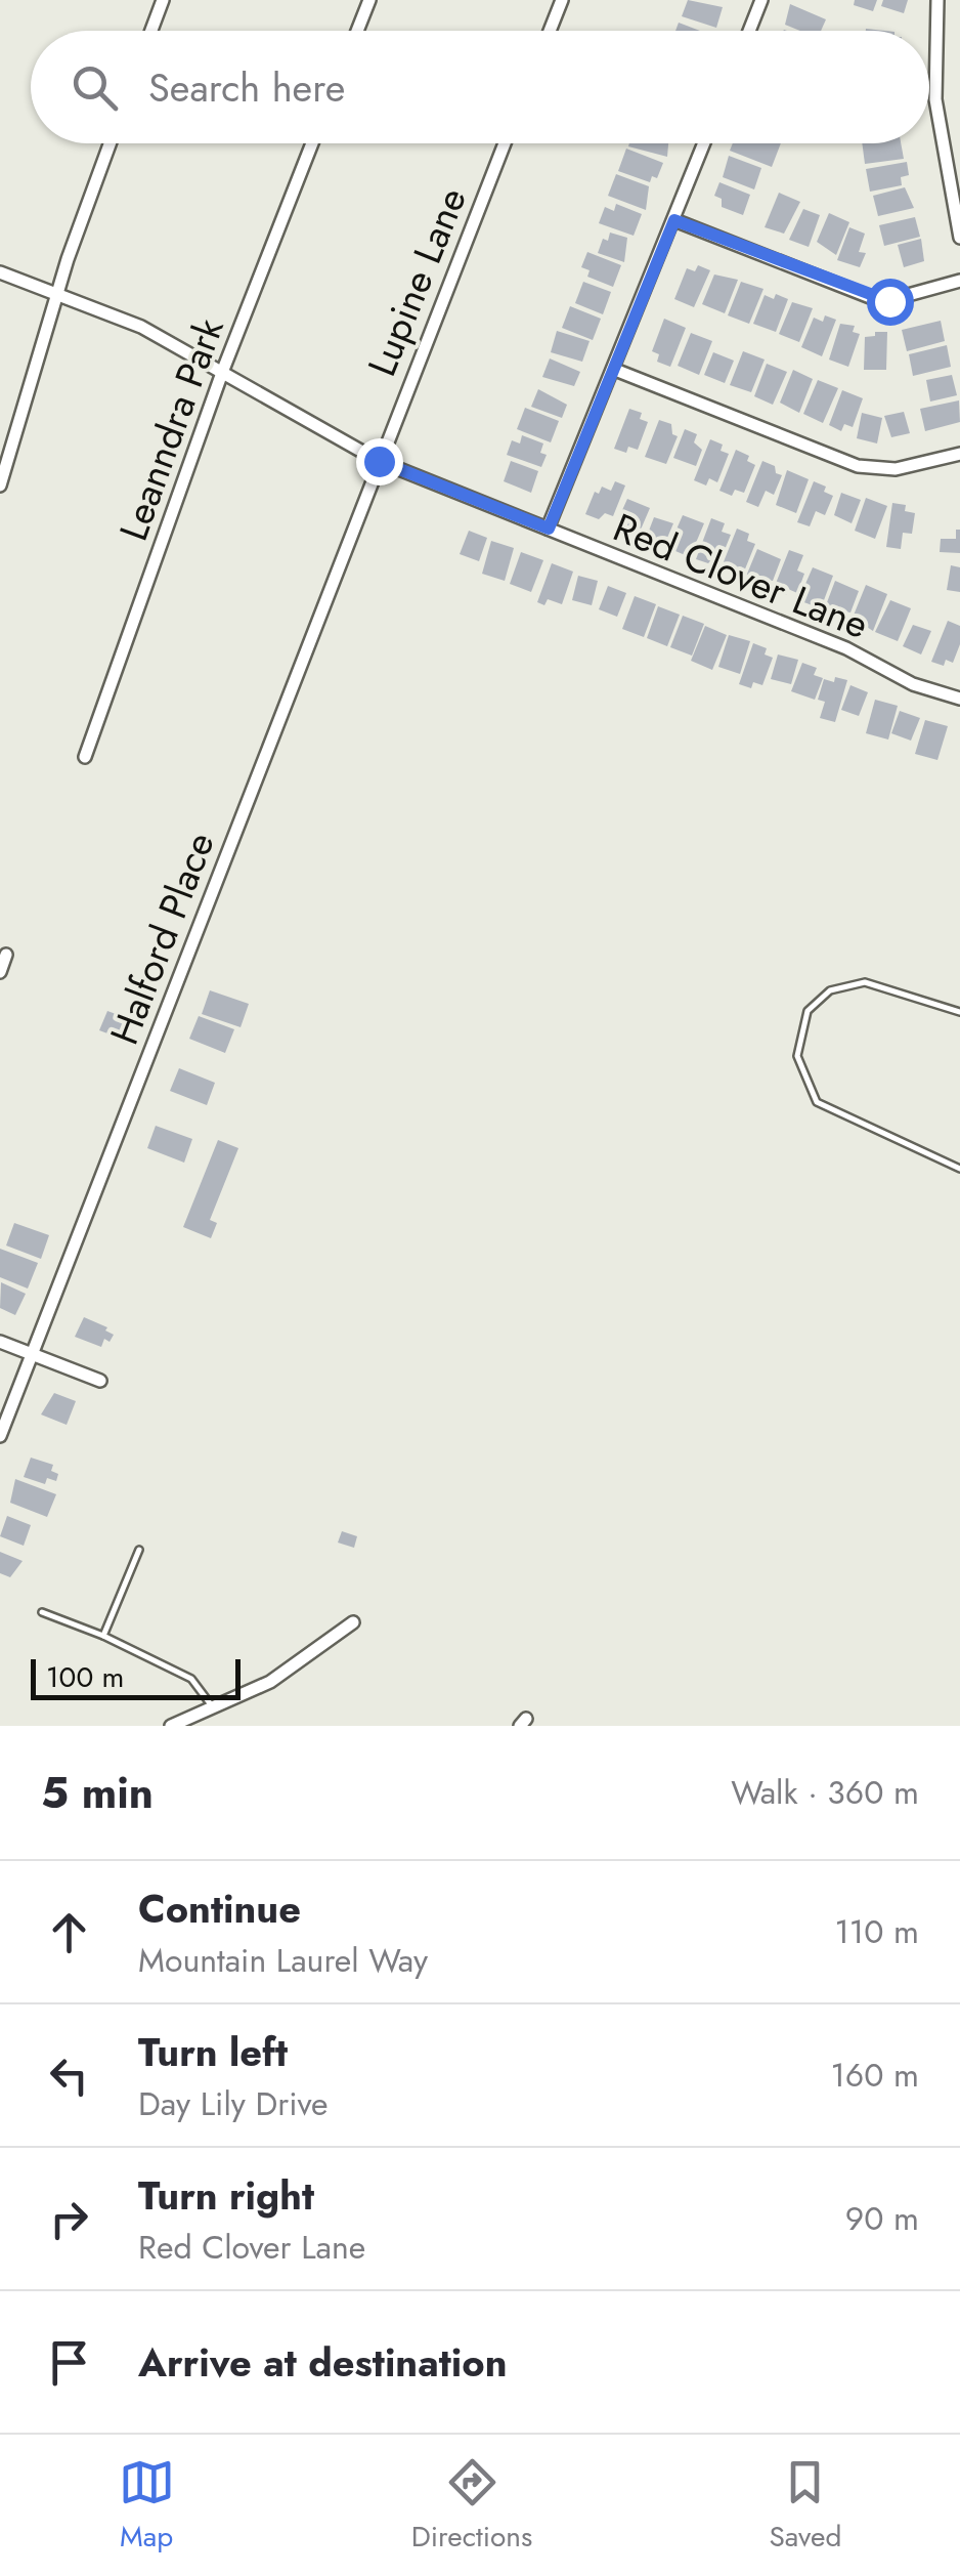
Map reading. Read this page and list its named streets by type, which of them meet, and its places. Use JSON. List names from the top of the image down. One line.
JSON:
{"streets":{"street":["Lupine Lane","Leanndra Park","Red Clover Lane","Halford Place"]},"crossings":[["Lupine Lane","Red Clover Lane"],["Lupine Lane","Halford Place"],["Leanndra Park","Red Clover Lane"],["Red Clover Lane","Halford Place"]],"scale_bar":"100 m","page":{"search":"Search here","scale":"100 m","heading":["5 min","Walk · 360 m"],"list":[["Continue","Mountain Laurel Way","110 m"],["Turn left","Day Lily Drive","160 m"],["Turn right","Red Clover Lane","90 m"],"Arrive at destination"],"nav":["Map","Directions","Saved"]}}
